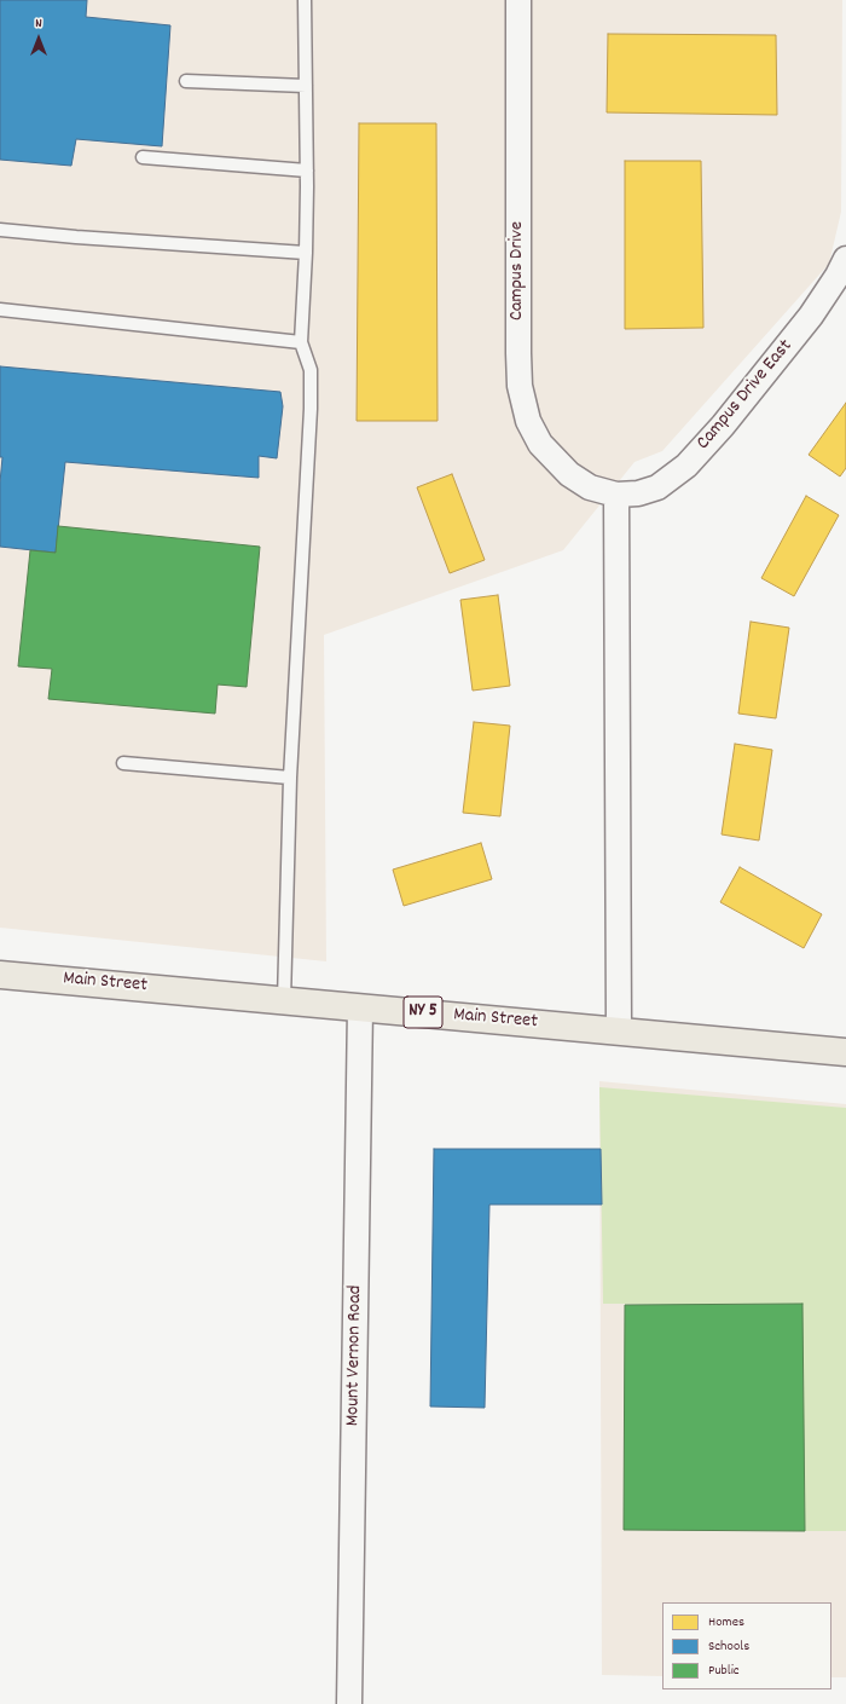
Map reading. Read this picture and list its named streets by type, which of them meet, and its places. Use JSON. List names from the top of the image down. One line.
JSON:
{"streets":{"main road":["Main Street","NY 5"],"street":["Campus Drive","Campus Drive East","Mount Vernon Road"]},"crossings":[["Campus Drive","Campus Drive East"],["Main Street","Mount Vernon Road"]],"legend":["Homes","Schools","Public"],"north":"top"}
